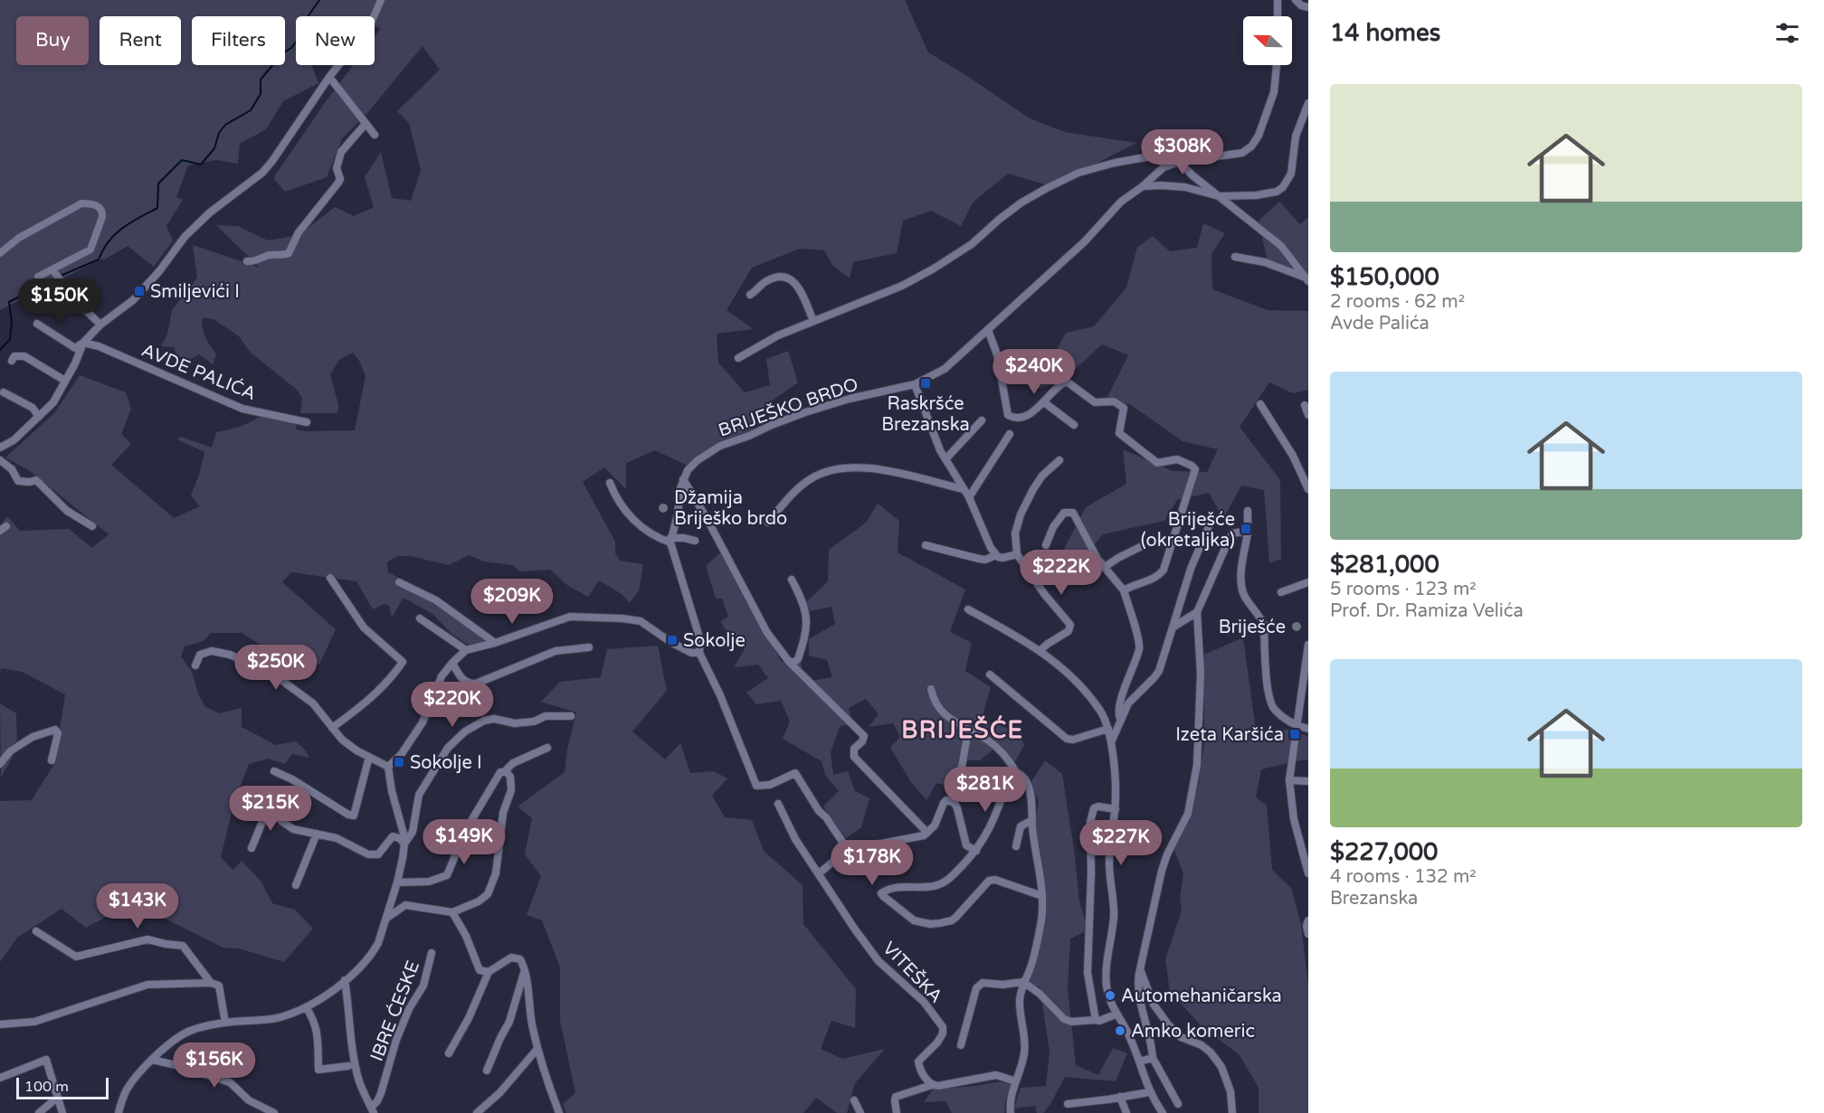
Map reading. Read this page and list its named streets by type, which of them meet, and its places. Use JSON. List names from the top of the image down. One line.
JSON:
{"streets":{"street":["AVDE PALIĆA","BRIJEŠKO BRDO","VITEŠKA","IBRE ĆESKE"]},"districts":["BRIJEŠĆE"],"places":{"transit":["Smiljevići I","Raskršće Brezanska","Briješće (okretaljka)","Sokolje","Izeta Karšića","Sokolje I"],"other":["Džamija Briješko brdo","Briješće","Automehaničarska","Amko komeric"]},"scale_bar":"100 m","north":"left","page":{"heading":"14 homes","chip":["Buy","Rent","Filters","New"],"list":[{"name":"$150,000","note":"2 rooms · 62 m² · Avde Palića"},{"name":"$281,000","note":"5 rooms · 123 m² · Prof. Dr. Ramiza Velića"},{"name":"$227,000","note":"4 rooms · 132 m² · Brezanska"}],"price":["$308K","$150K","$240K","$222K","$209K","$250K","$220K","$281K","$215K","$149K","$227K","$178K","$143K","$156K"],"scale":"100 m"}}
